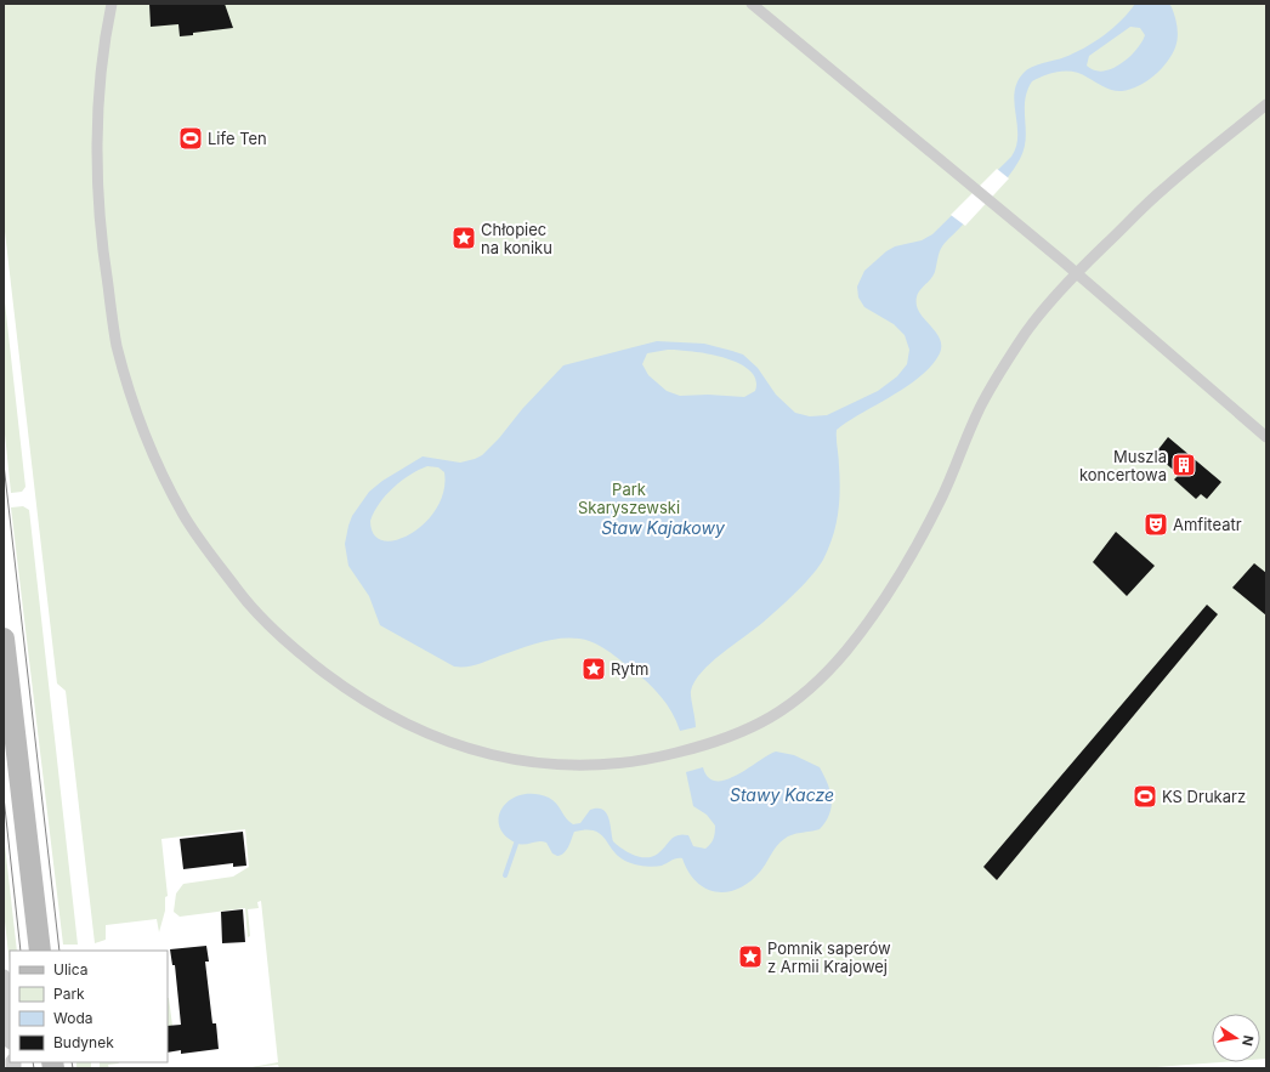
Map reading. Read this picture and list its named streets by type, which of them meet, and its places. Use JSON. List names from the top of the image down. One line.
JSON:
{"water":["Staw Kajakowy","Stawy Kacze"],"parks":["Park Skaryszewski"],"places":{"sports":["Life Ten","KS Drukarz"],"place":["Chłopiec na koniku","Rytm","Pomnik saperów z Armii Krajowej"],"building":["Muszla koncertowa"],"theatre":["Amfiteatr"]},"legend":["Ulica","Park","Woda","Budynek"],"north":"right"}
